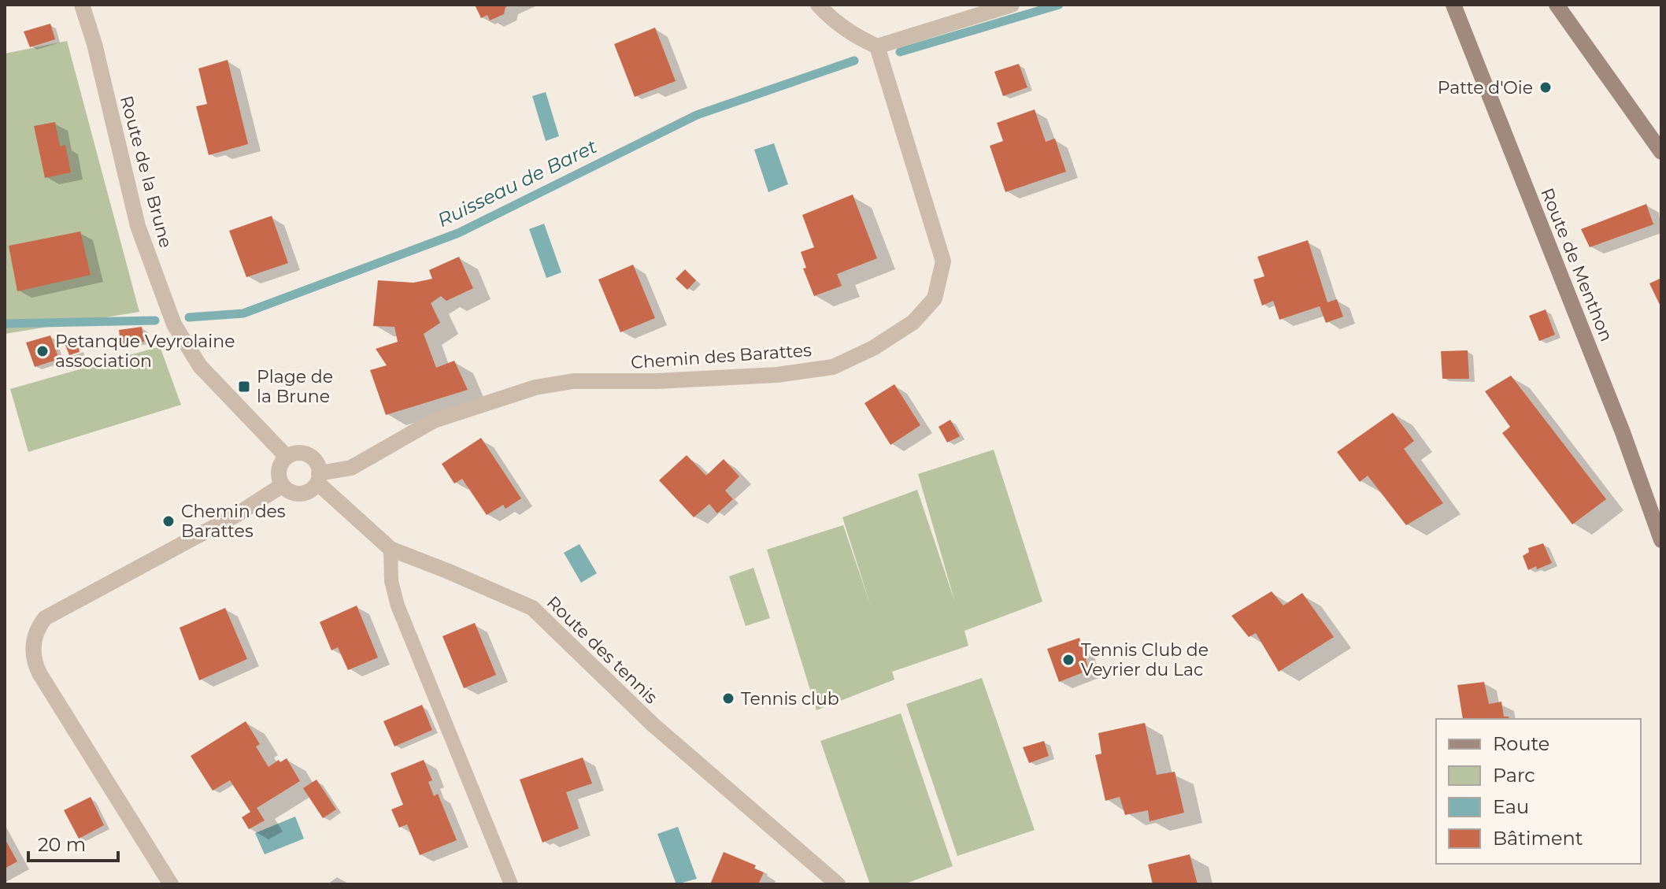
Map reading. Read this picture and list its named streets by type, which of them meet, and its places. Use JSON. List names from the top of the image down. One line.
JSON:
{"streets":{"main road":["Route de Menthon"],"street":["Route de la Brune","Chemin des Barattes","Route des tennis"]},"crossings":[["Route de la Brune","Chemin des Barattes"],["Route de la Brune","Route des tennis"],["Chemin des Barattes","Route des tennis"]],"water":["Ruisseau de Baret"],"places":{"other":["Patte d'Oie","Petanque Veyrolaine association","Chemin des Barattes","Tennis Club de Veyrier du Lac","Tennis club"],"transit":["Plage de la Brune"]},"legend":["Route","Parc","Eau","Bâtiment"],"scale_bar":"20 m"}
